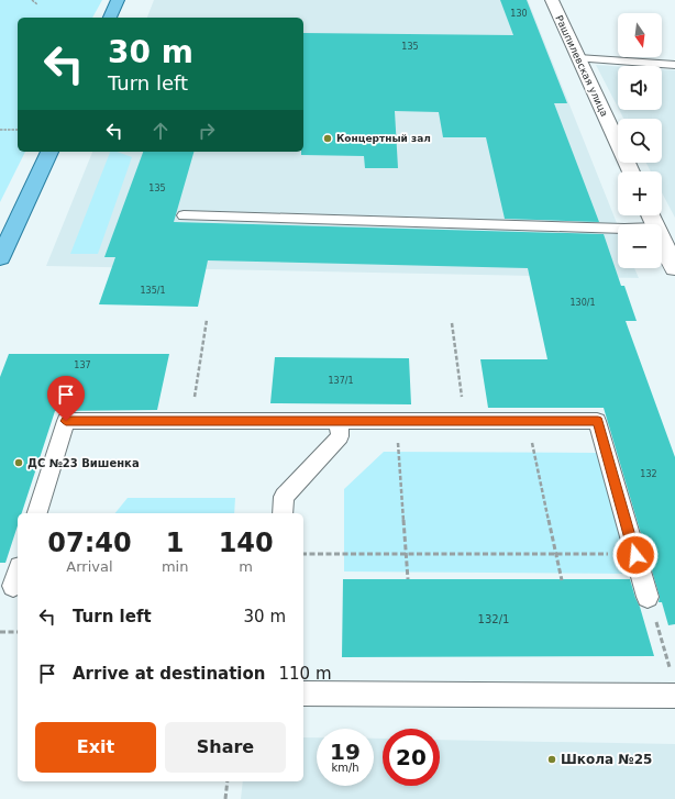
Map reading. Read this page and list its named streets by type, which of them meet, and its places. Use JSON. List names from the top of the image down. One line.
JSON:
{"streets":{"street":["Рашпилевская улица"]},"places":["Концертный зал","ДС №23 Вишенка","Школа №25"],"house_numbers":["130","135","135","135/1","130/1","137","137/1","132","132/1"],"north":"bottom","page":{"map_buttons":["+","−"],"turn":["30 m","Turn left"],"eta":["07:40","Arrival","1","min","140","m"],"list":[{"name":"Turn left","value":"30 m"},{"name":"Arrive at destination","value":"110 m"}],"buttons":["Exit","Share"],"speed":"19 km/h","limit":"20"}}
